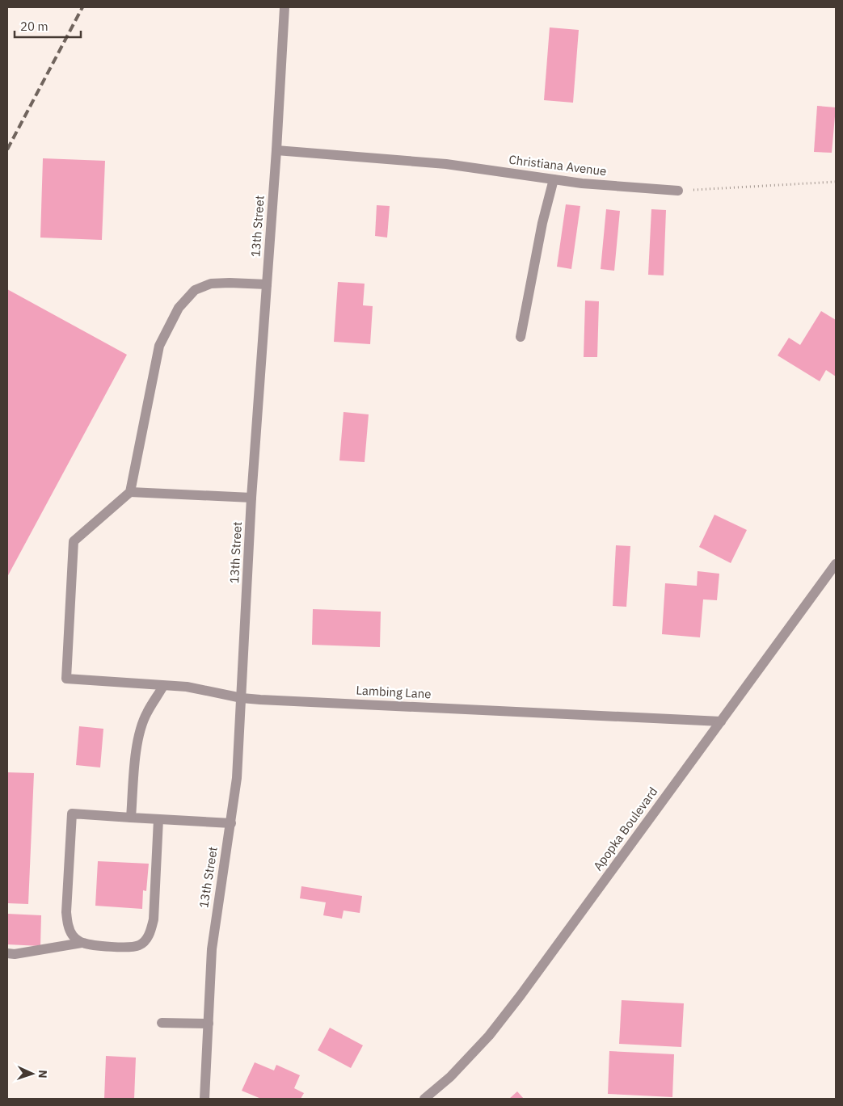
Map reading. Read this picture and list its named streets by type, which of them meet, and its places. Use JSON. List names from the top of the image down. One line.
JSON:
{"streets":{"street":["Christiana Avenue","13th Street","Lambing Lane","Apopka Boulevard"]},"crossings":[["Christiana Avenue","13th Street"],["13th Street","Lambing Lane"],["Lambing Lane","Apopka Boulevard"]],"scale_bar":"20 m","north":"right"}
